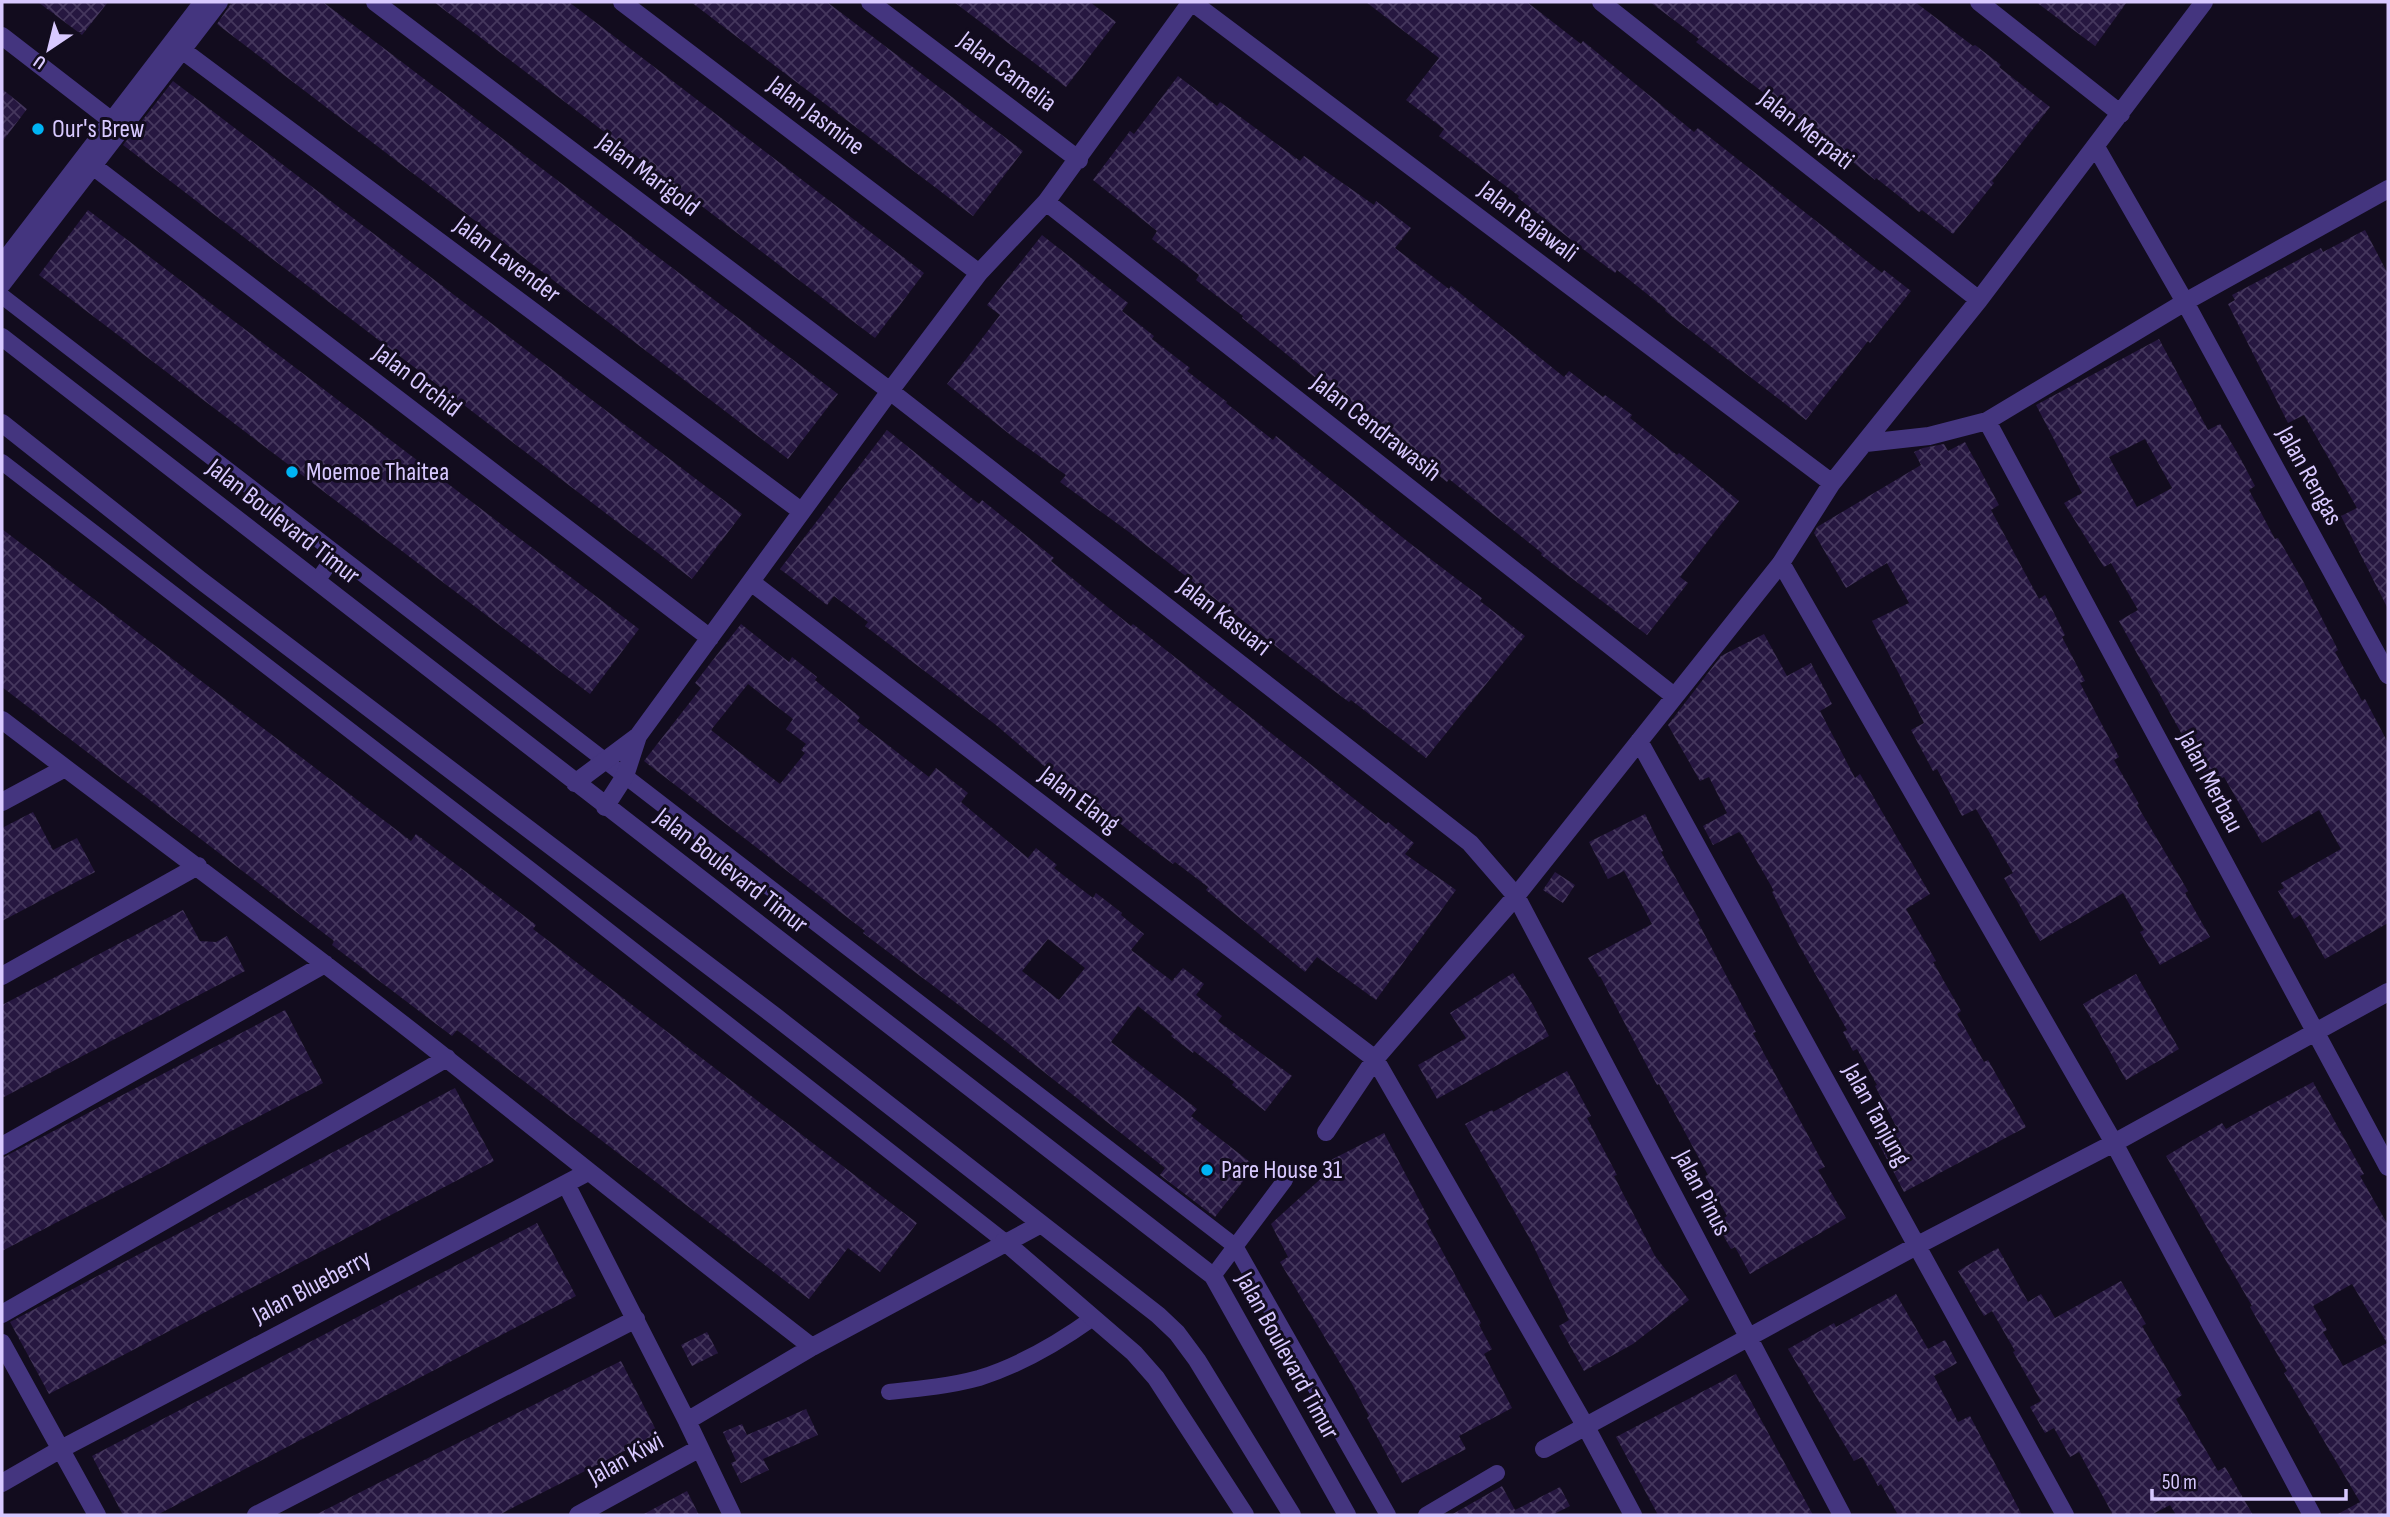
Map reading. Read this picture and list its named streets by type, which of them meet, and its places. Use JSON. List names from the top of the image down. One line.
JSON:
{"streets":{"street":["Jalan Camelia","Jalan Jasmine","Jalan Merpati","Jalan Marigold","Jalan Rajawali","Jalan Lavender","Jalan Orchid","Jalan Cendrawasih","Jalan Rengas","Jalan Boulevard Timur","Jalan Kasuari","Jalan Merbau","Jalan Elang","Jalan Tanjung","Jalan Pinus","Jalan Blueberry","Jalan Kiwi"]},"crossings":[["Jalan Marigold","Jalan Kasuari"],["Jalan Kasuari","Jalan Pinus"]],"places":["Our's Brew","Moemoe Thaitea","Pare House 31"],"scale_bar":"50 m","north":"bottom left"}
